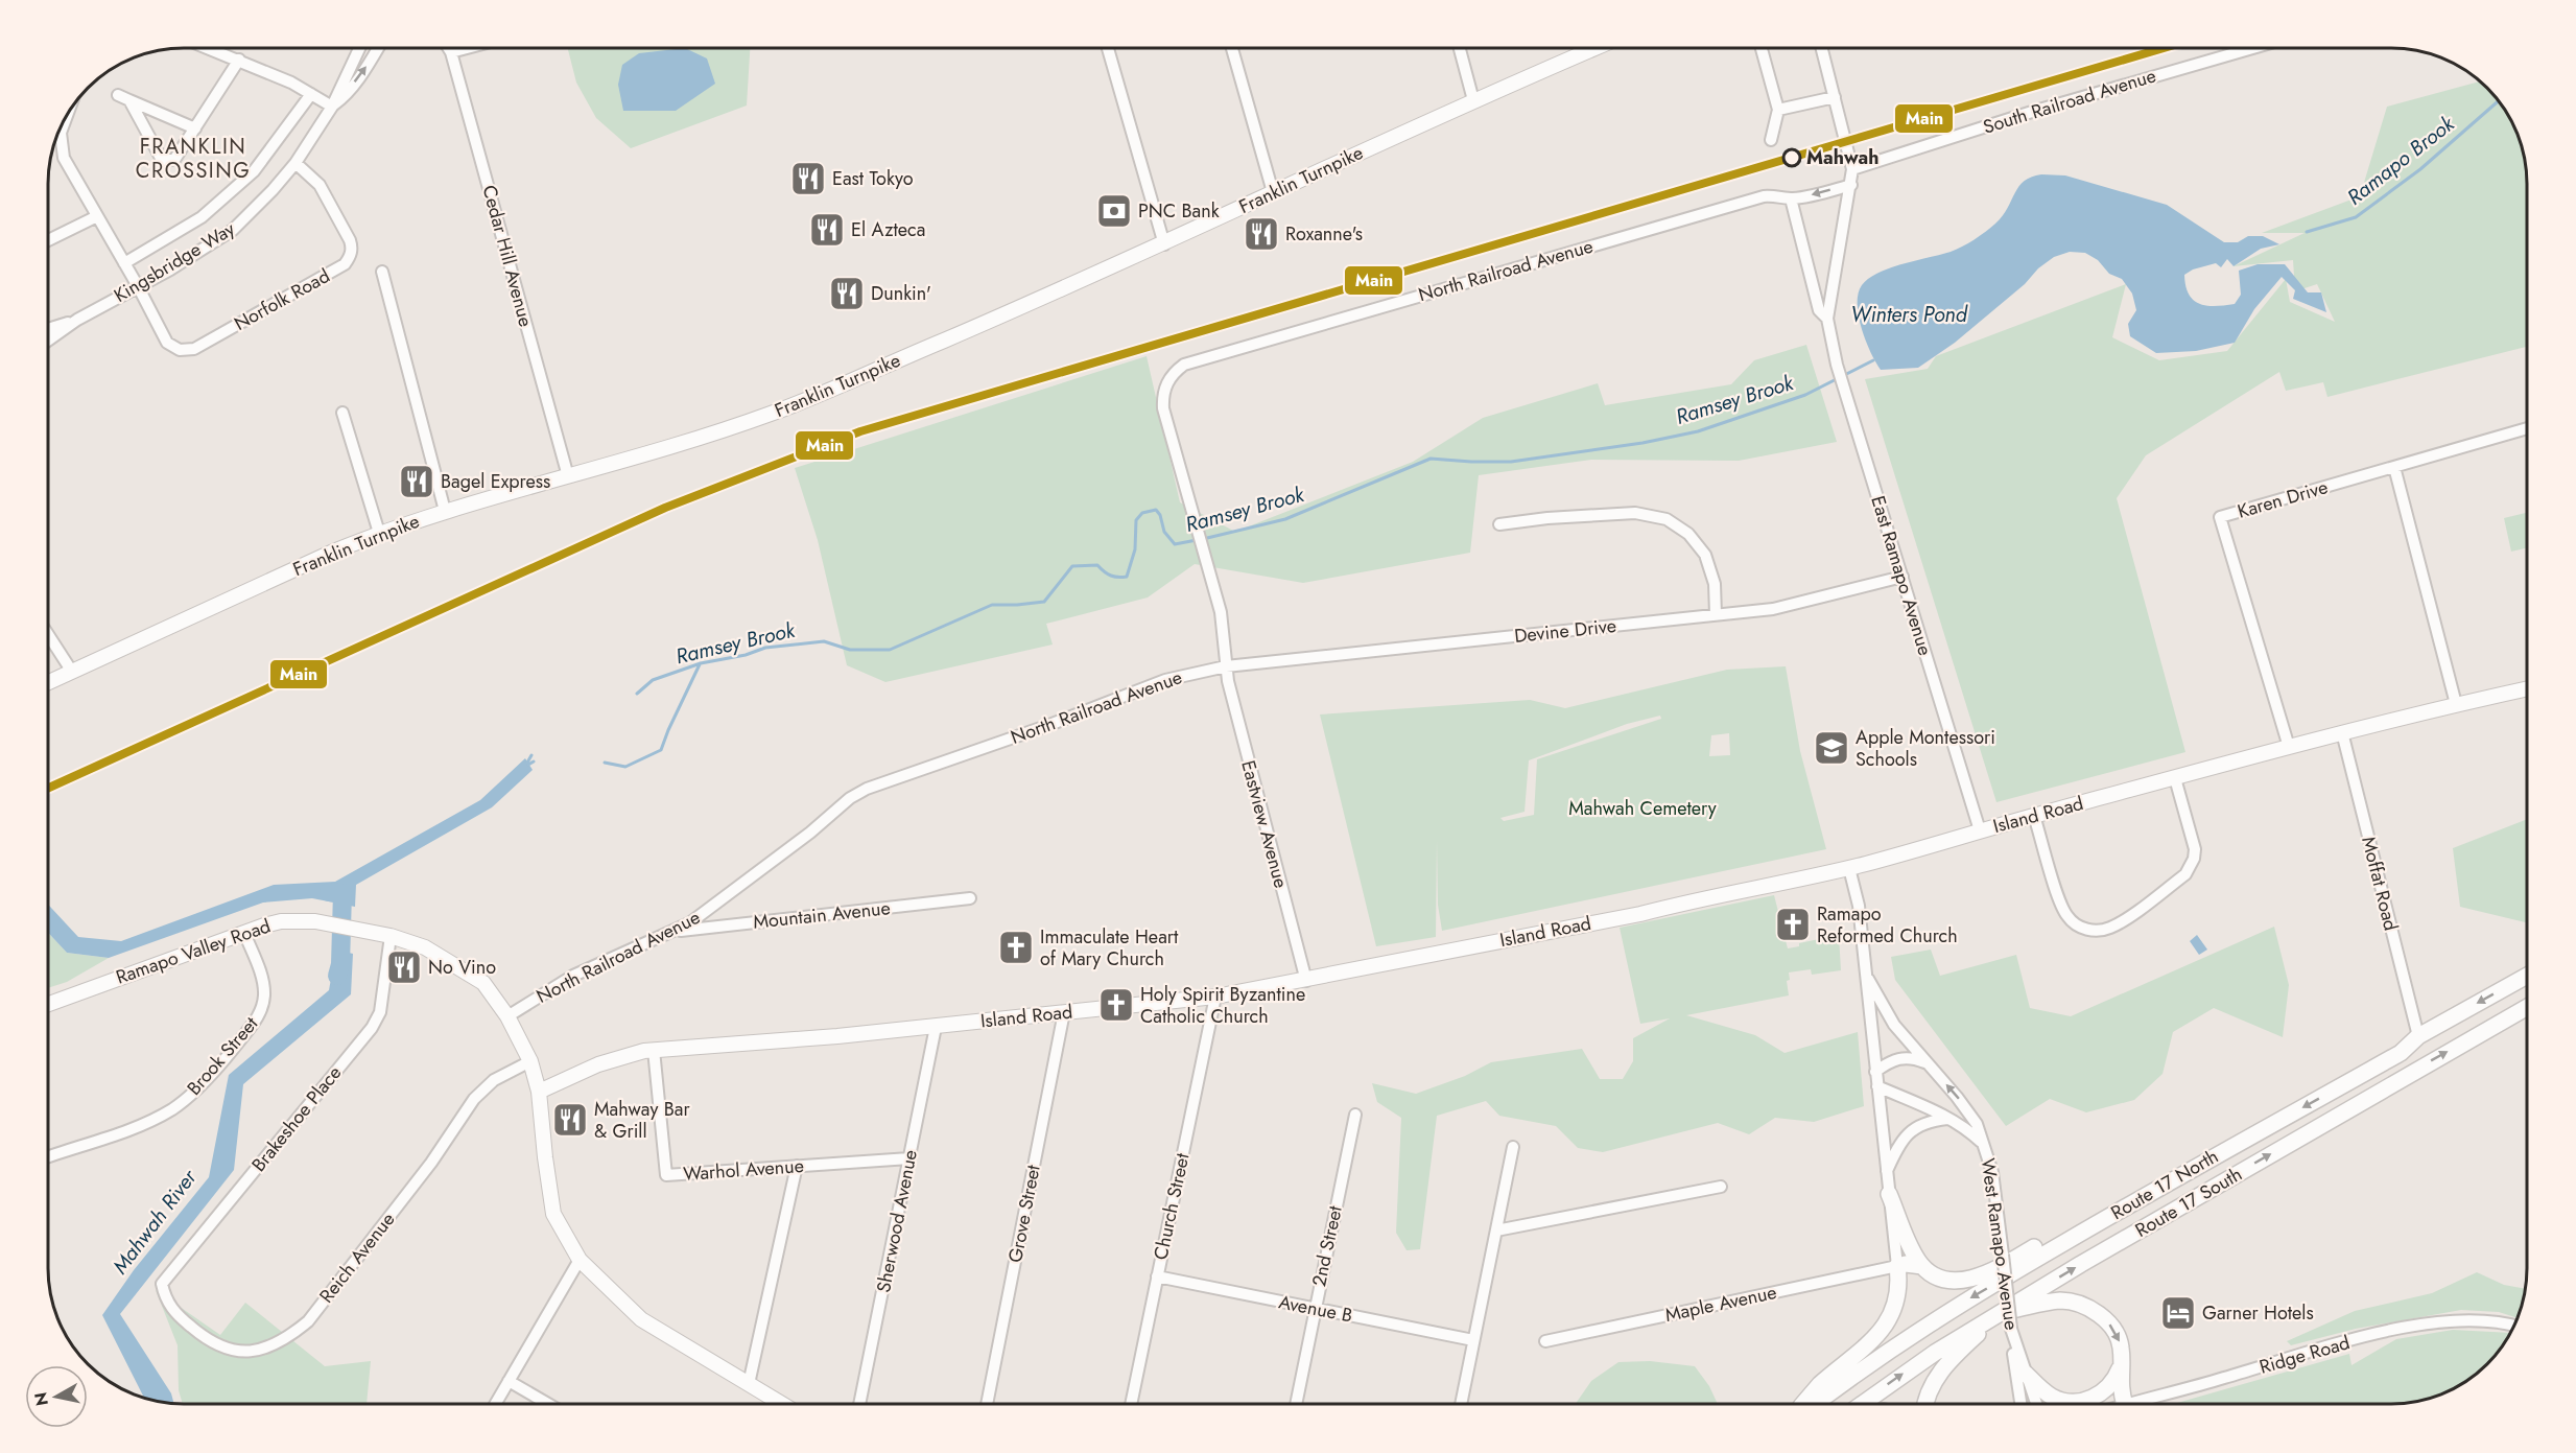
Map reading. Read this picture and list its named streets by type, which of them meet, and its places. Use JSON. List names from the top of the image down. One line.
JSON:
{"streets":{"highway":["Route 17 North","Route 17 South"],"main road":["Franklin Turnpike","Island Road","Ramapo Valley Road"],"street":["South Railroad Avenue","Cedar Hill Avenue","Kingsbridge Way","North Railroad Avenue","Norfolk Road","Karen Drive","East Ramapo Avenue","Devine Drive","Eastview Avenue","Moffat Road","Mountain Avenue","Brook Street","Brakeshoe Place","Warhol Avenue","Church Street","Grove Street","Sherwood Avenue","West Ramapo Avenue","2nd Street","Reich Avenue","Maple Avenue","Avenue B","Ridge Road"]},"crossings":[["Franklin Turnpike","Cedar Hill Avenue"],["Kingsbridge Way","Norfolk Road"],["North Railroad Avenue","Devine Drive"],["North Railroad Avenue","Eastview Avenue"],["North Railroad Avenue","Mountain Avenue"],["North Railroad Avenue","Ramapo Valley Road"],["Karen Drive","Island Road"],["East Ramapo Avenue","Devine Drive"],["East Ramapo Avenue","Island Road"],["Devine Drive","Eastview Avenue"],["Island Road","Eastview Avenue"],["Island Road","Moffat Road"],["Island Road","Ramapo Valley Road"],["Island Road","Warhol Avenue"],["Island Road","Church Street"],["Island Road","Grove Street"],["Island Road","Sherwood Avenue"],["Moffat Road","Route 17 North"],["Ramapo Valley Road","Brook Street"],["Ramapo Valley Road","Brakeshoe Place"],["Ramapo Valley Road","Reich Avenue"],["Brakeshoe Place","Reich Avenue"],["Warhol Avenue","Sherwood Avenue"],["Church Street","Avenue B"],["2nd Street","Avenue B"]],"districts":["FRANKLIN CROSSING"],"water":["Ramapo Brook","Winters Pond","Ramsey Brook","Mahwah River"],"parks":["Mahwah Cemetery"],"places":{"other":["Mahwah"],"restaurant":["East Tokyo","El Azteca","Roxanne's","Dunkin'","Bagel Express","No Vino","Mahway Bar & Grill"],"bank":["PNC Bank"],"school or university":["Apple Montessori Schools"],"church":["Ramapo Reformed Church","Immaculate Heart of Mary Church","Holy Spirit Byzantine Catholic Church"],"hotel":["Garner Hotels"]},"lines":["transit line Main"],"north":"left"}
